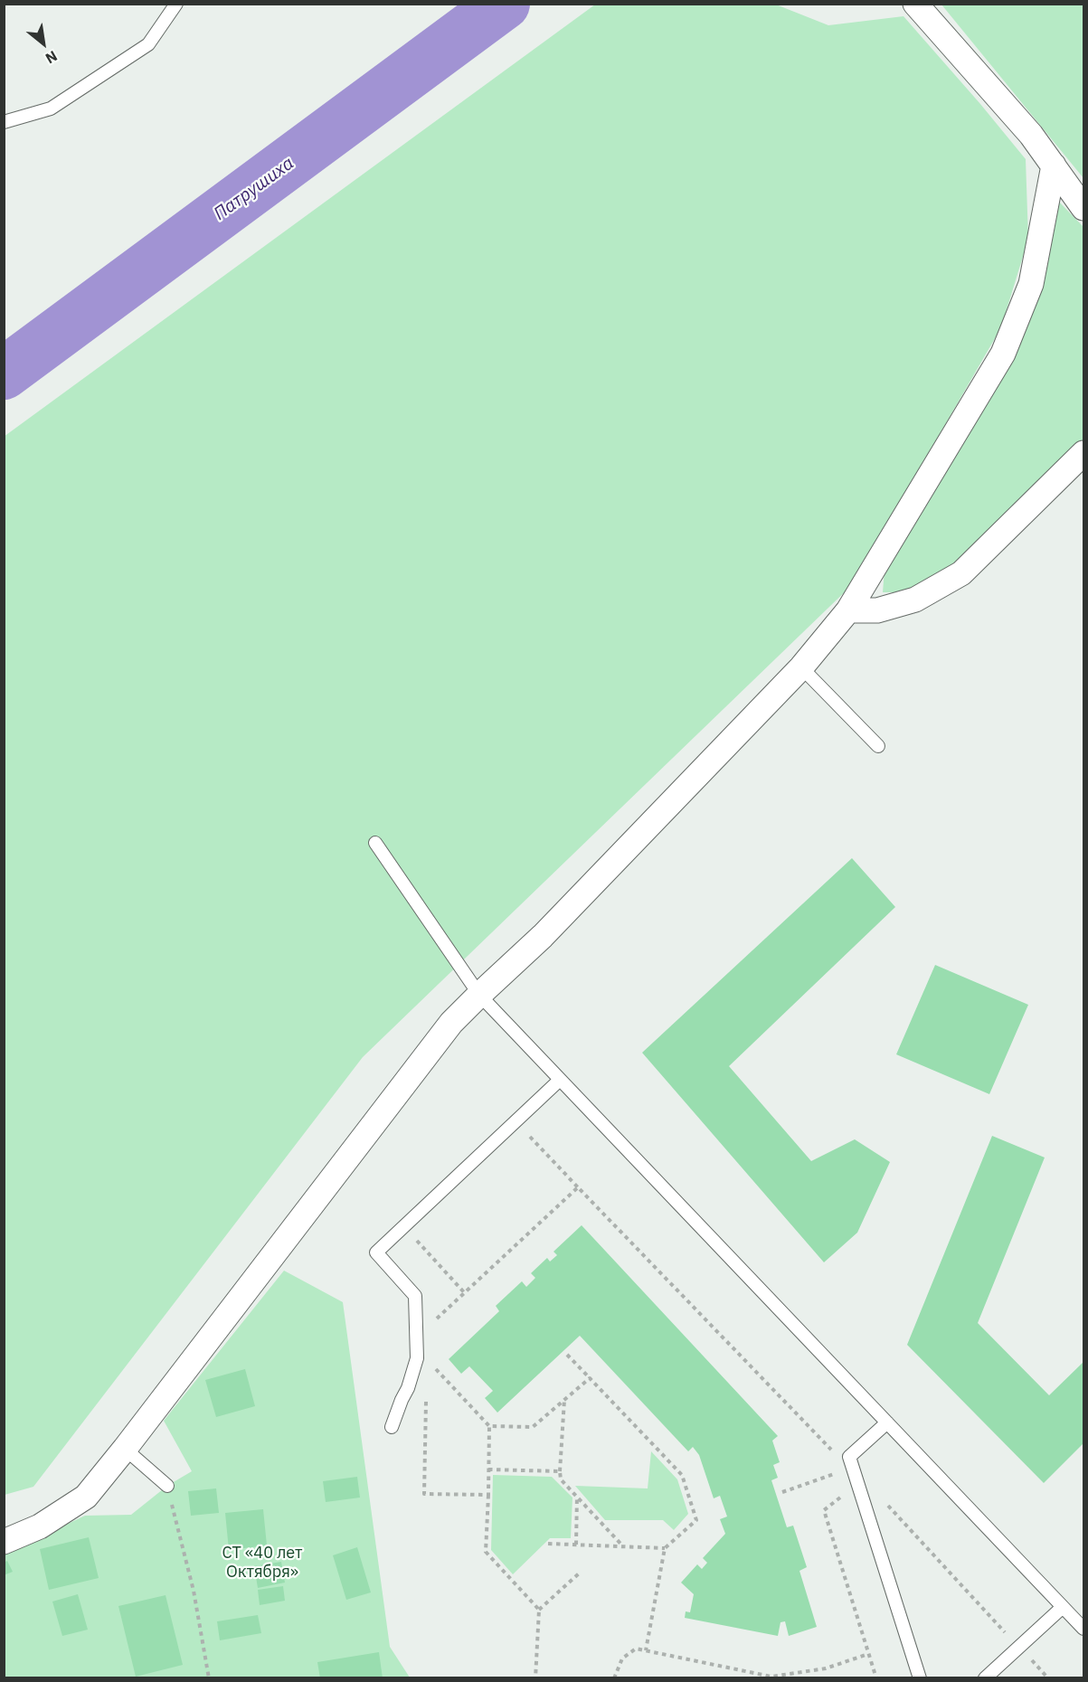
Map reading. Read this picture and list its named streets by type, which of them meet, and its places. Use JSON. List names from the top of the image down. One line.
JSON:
{"water":["Патрушиха"],"parks":["СТ «40 лет Октября»"],"north":"bottom right"}
